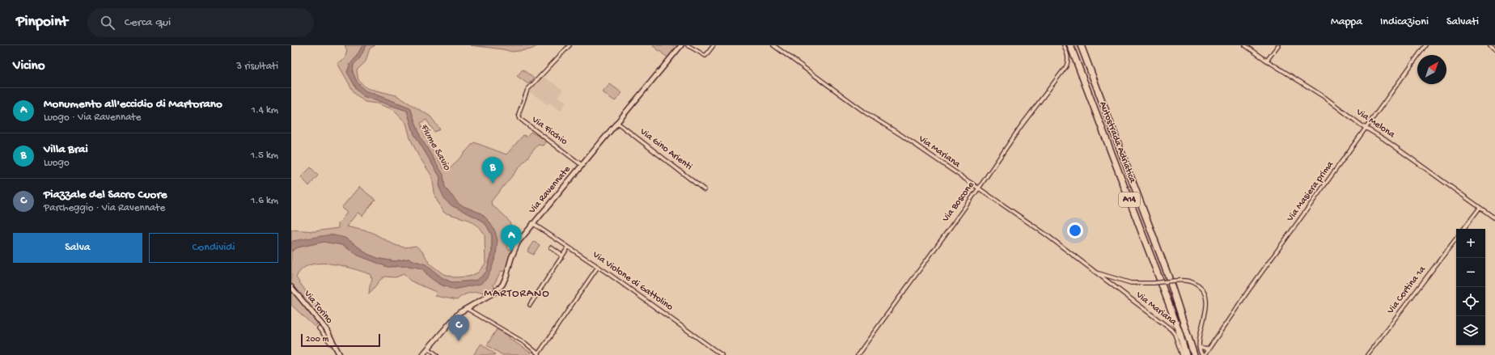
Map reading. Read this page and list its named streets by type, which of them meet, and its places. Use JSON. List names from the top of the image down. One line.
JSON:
{"streets":{"highway":["Autostrada Adriatica","A14"],"main road":["Via Ravennate","Via Torino"],"street":["Via Melona","Via Ficchio","Via Gino Arienti","Via Mariana","Via Masiera prima","Via Boscone","Via Violone di Gattolino","Via Cortina 1a"]},"crossings":[["Via Melona","Via Masiera prima"],["Via Ficchio","Via Ravennate"],["Via Gino Arienti","Via Ravennate"],["Via Mariana","Via Boscone"],["Via Ravennate","Via Violone di Gattolino"]],"districts":["MARTORANO"],"water":["Fiume Savio"],"scale_bar":"200 m","north":"top right","page":{"header":"Pinpoint","search":"Cerca qui","nav":["Mappa","Indicazioni","Salvati"],"heading":["Vicino","3 risultati"],"list":[{"mark":"A","name":"Monumento all'eccidio di Martorano","note":"Luogo · Via Ravennate","value":"1.4 km"},{"mark":"B","name":"Villa Brai","note":"Luogo","value":"1.5 km"},{"mark":"C","name":"Piazzale del Sacro Cuore","note":"Parcheggio · Via Ravennate","value":"1.6 km"}],"pins":["B","A","C"],"buttons":["Salva","Condividi"],"map_buttons":["+","−"],"scale":"200 m"}}
